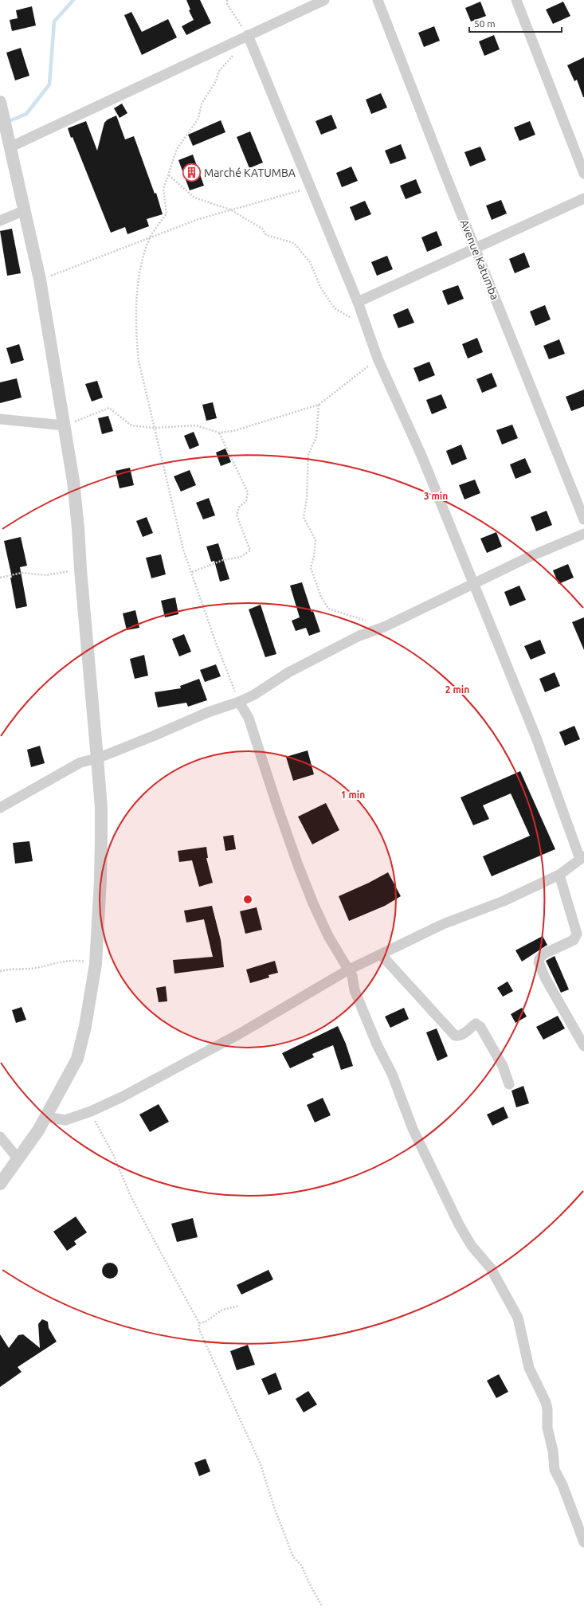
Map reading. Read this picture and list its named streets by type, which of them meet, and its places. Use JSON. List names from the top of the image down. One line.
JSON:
{"streets":{"street":["Avenue Katumba"]},"places":{"building":["Marché KATUMBA"]},"scale_bar":"50 m","rings":["3 min","2 min","1 min"]}
